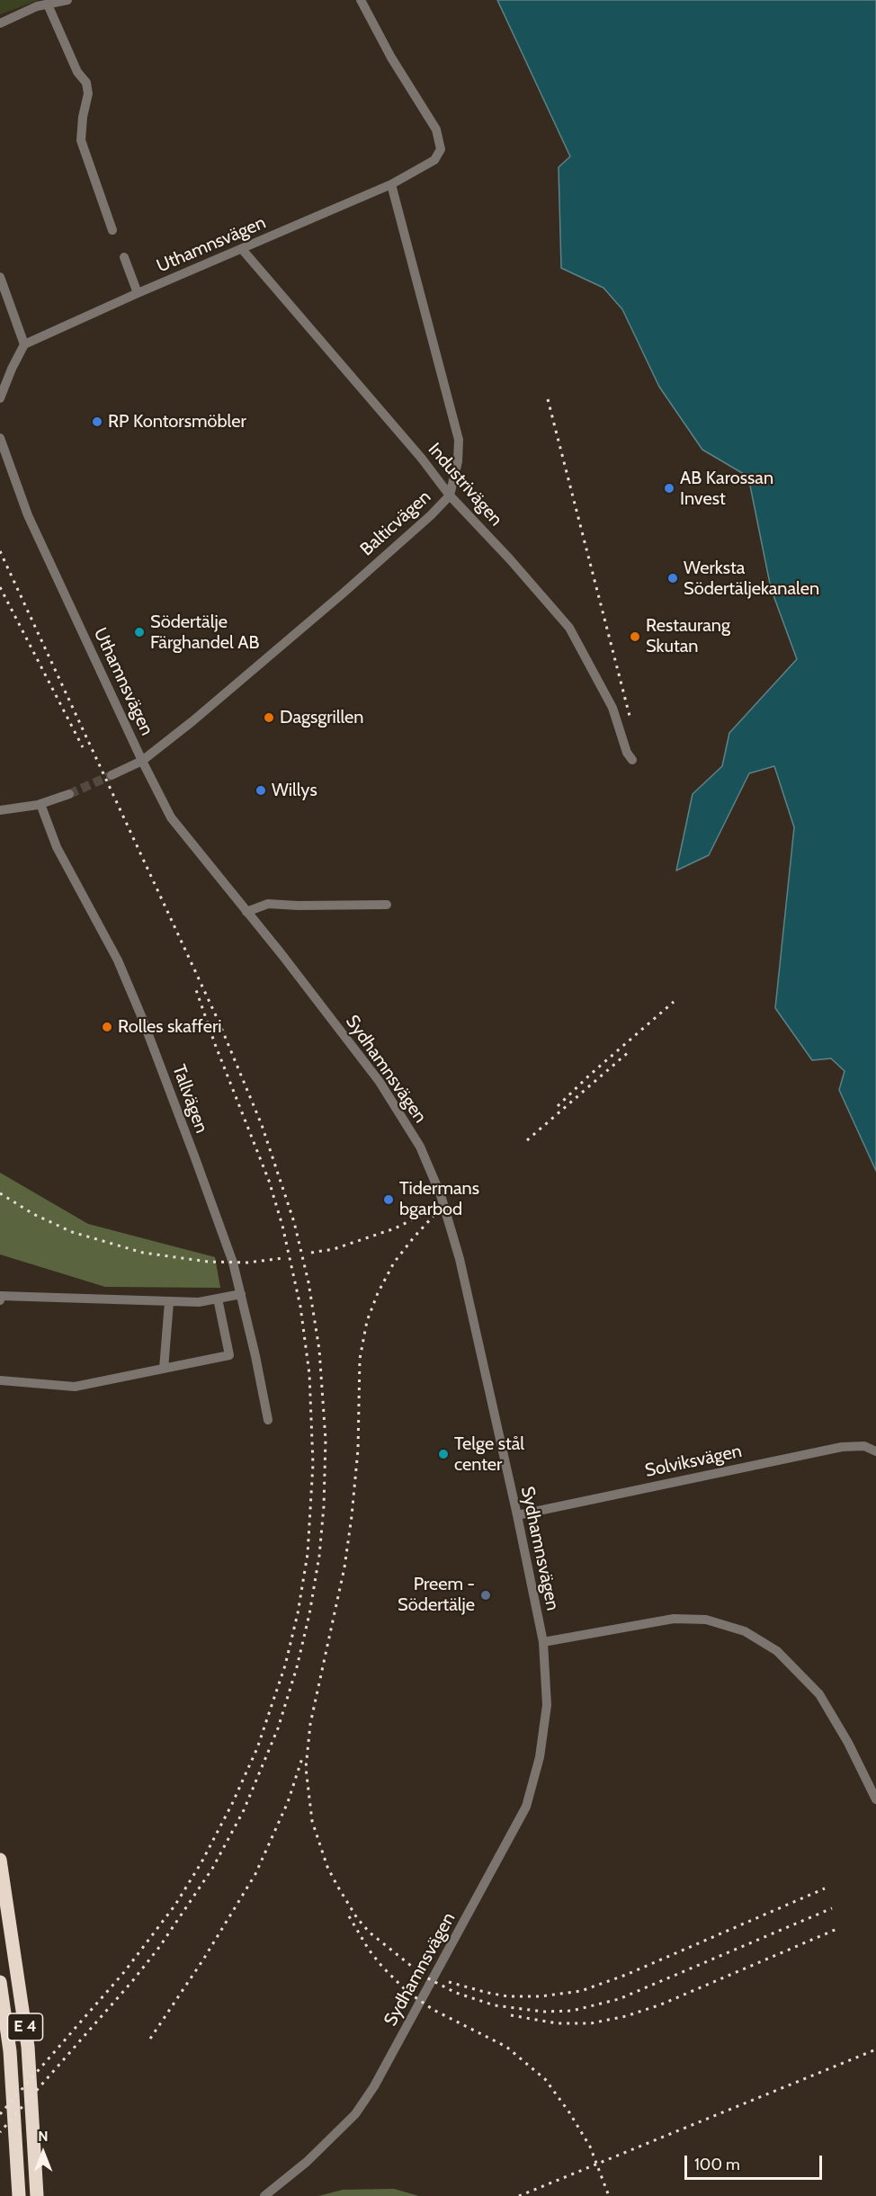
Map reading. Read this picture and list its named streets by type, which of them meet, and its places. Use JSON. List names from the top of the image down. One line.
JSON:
{"streets":{"highway":["E 4"],"street":["Uthamnsvägen","Industrivägen","Balticvägen","Sydhamnsvägen","Tallvägen","Solviksvägen"]},"crossings":[["Uthamnsvägen","Industrivägen"],["Uthamnsvägen","Balticvägen"],["Uthamnsvägen","Sydhamnsvägen"],["Industrivägen","Balticvägen"],["Balticvägen","Sydhamnsvägen"],["Sydhamnsvägen","Solviksvägen"]],"places":["RP Kontorsmöbler","AB Karossan Invest","Werksta Södertäljekanalen","Södertälje Färghandel AB","Restaurang Skutan","Dagsgrillen","Willys","Rolles skafferi","Tidermans bgarbod","Telge stål center","Preem - Södertälje"],"scale_bar":"100 m","north":"top"}
